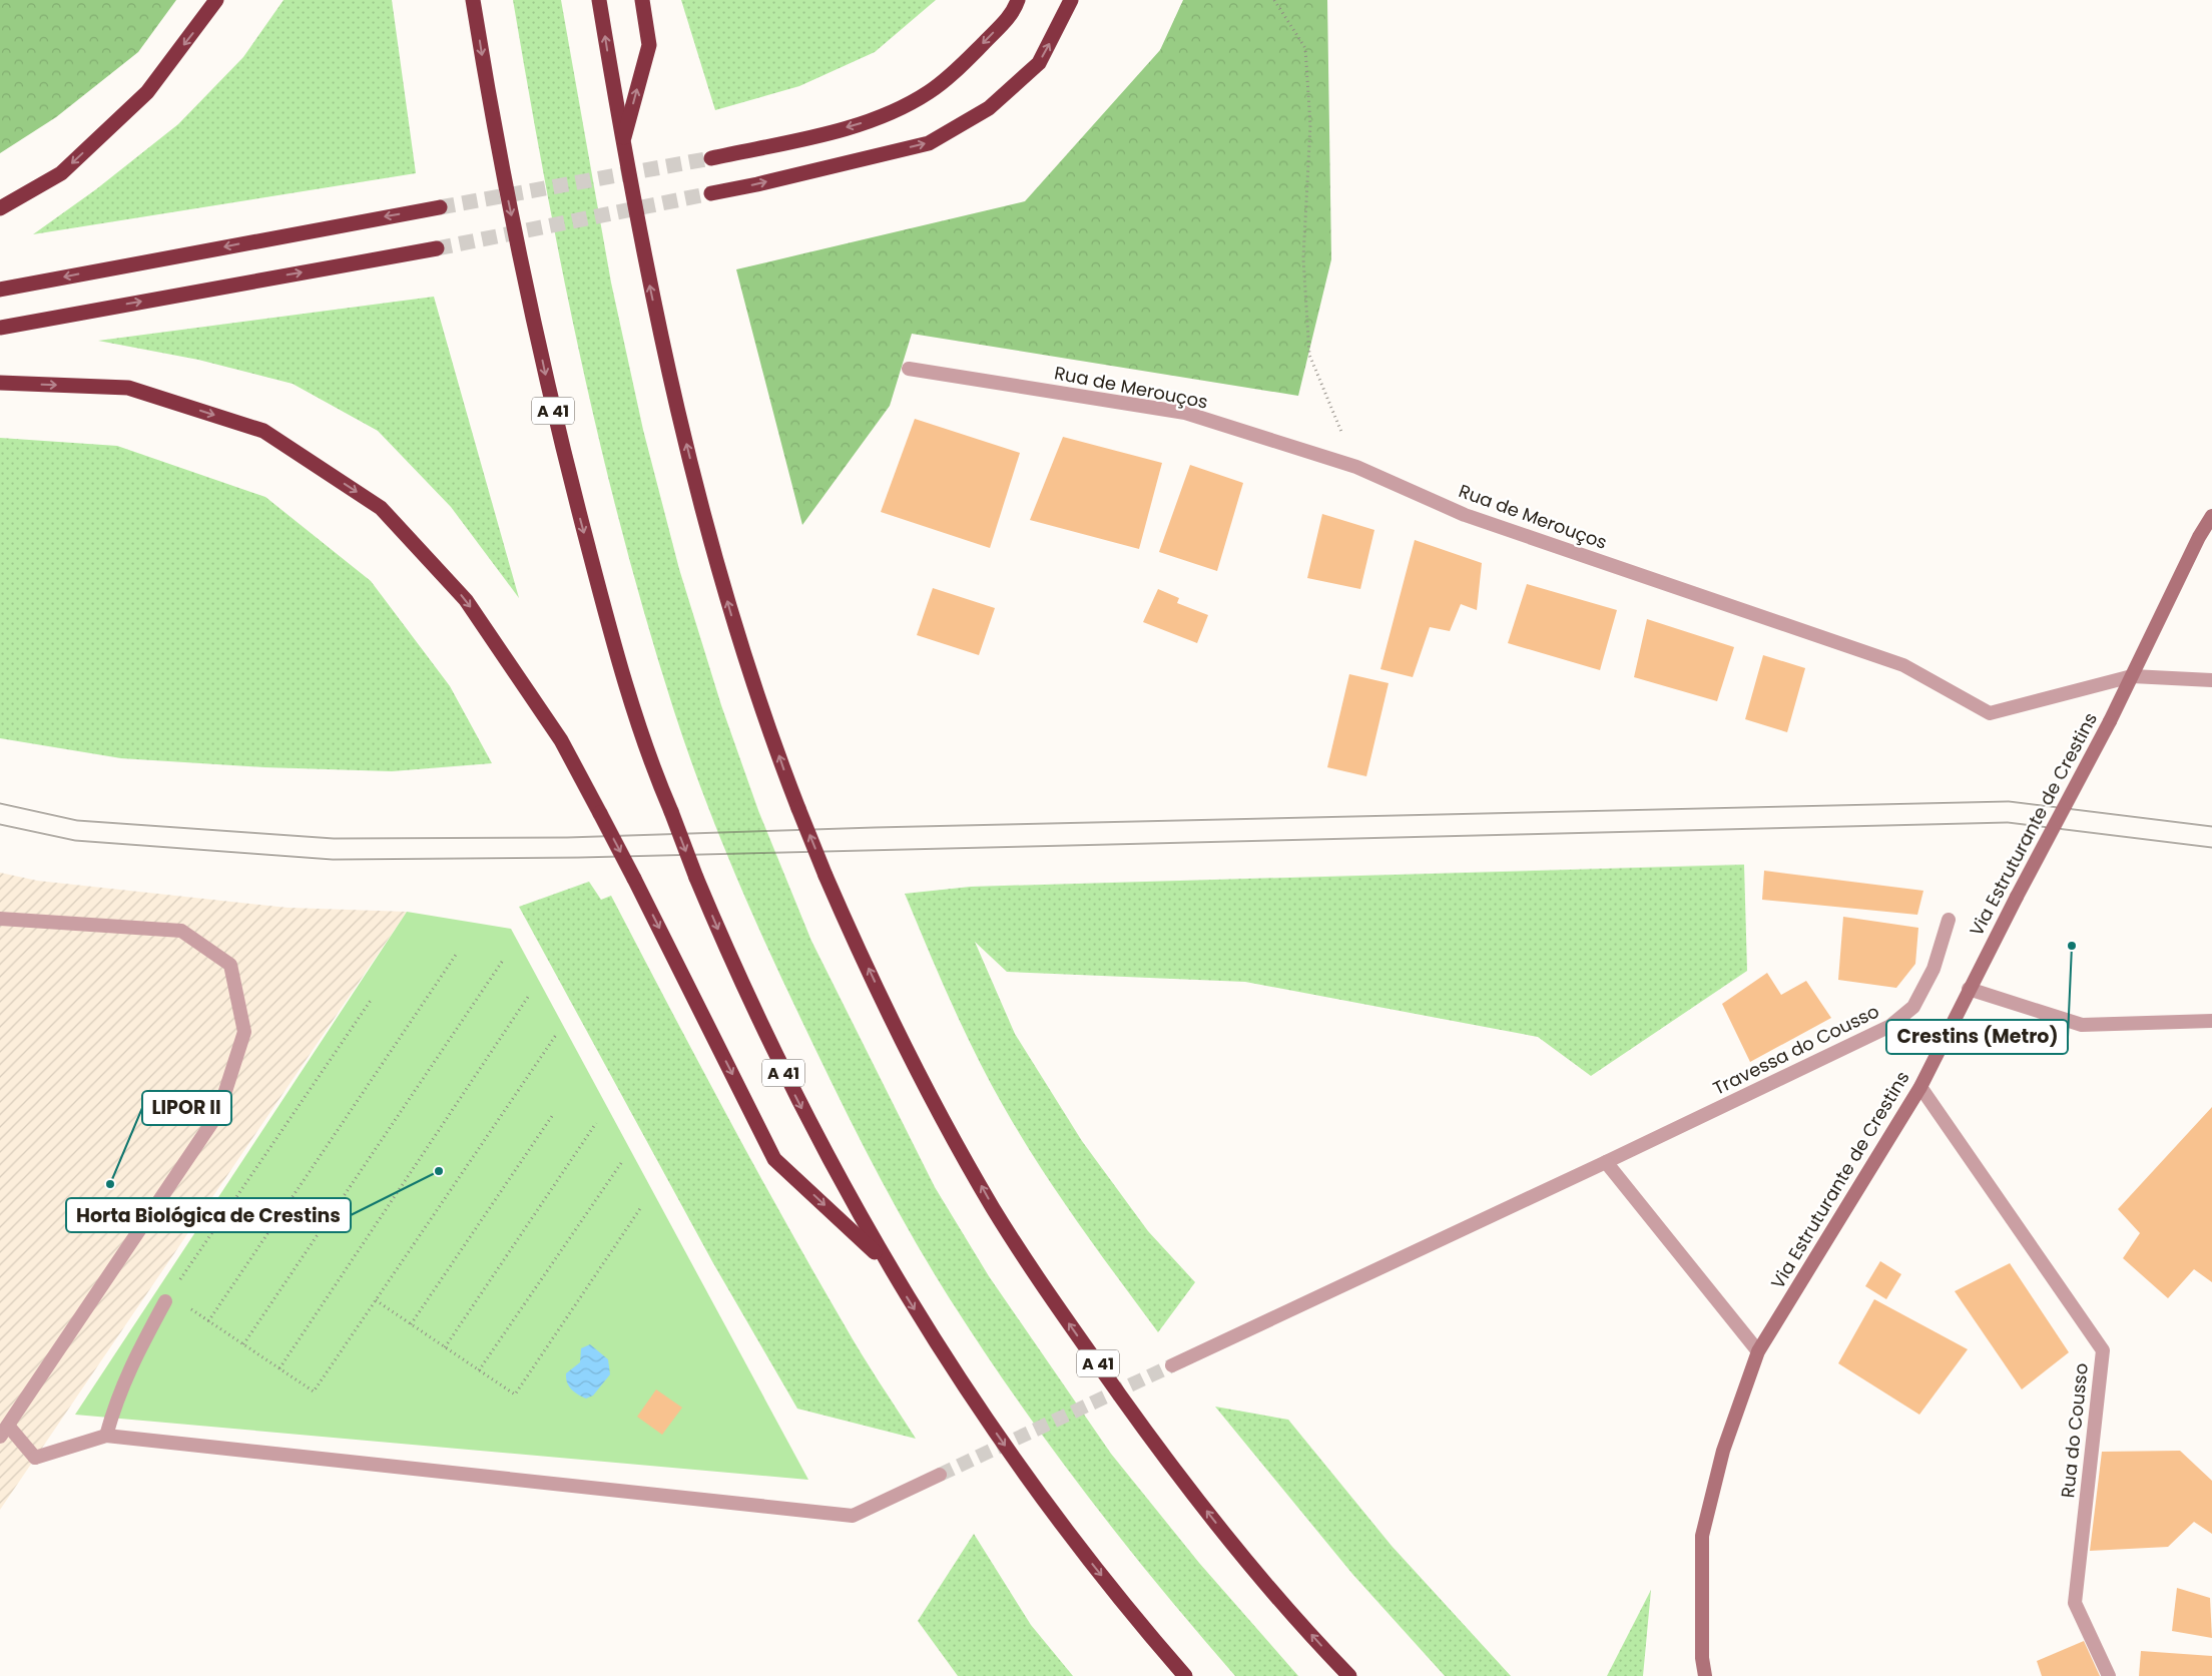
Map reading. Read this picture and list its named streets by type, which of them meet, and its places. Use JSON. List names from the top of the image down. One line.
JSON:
{"streets":{"highway":["A 41"],"main road":["Via Estruturante de Crestins"],"street":["Rua de Merouços","Travessa do Cousso","Rua do Cousso"]},"crossings":[["Rua de Merouços","Via Estruturante de Crestins"],["Via Estruturante de Crestins","Rua do Cousso"]],"places":["Crestins (Metro)","Horta Biológica de Crestins","LIPOR II"]}
